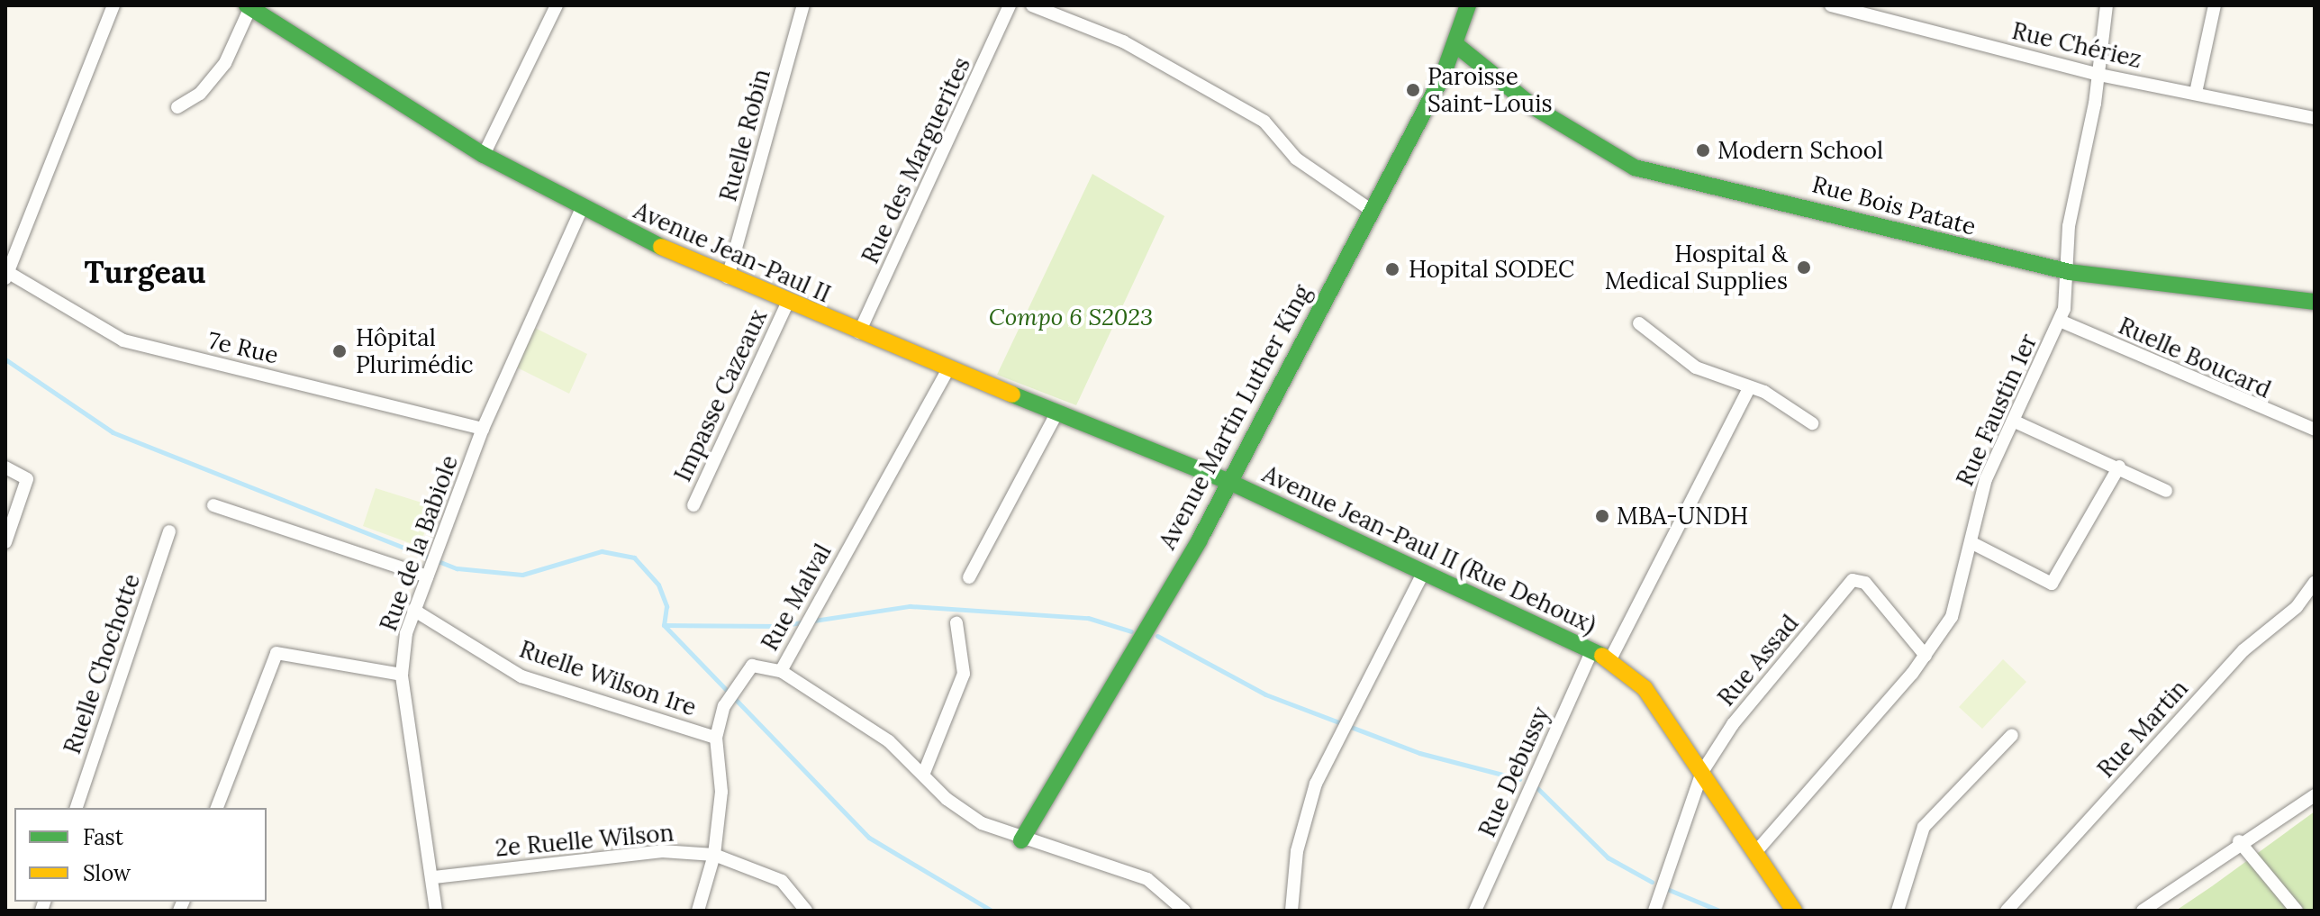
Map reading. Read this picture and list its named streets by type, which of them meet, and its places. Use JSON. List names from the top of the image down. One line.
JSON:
{"streets":{"street":["Rue Chériez","Ruelle Robin","Rue des Marguerites","Rue Bois Patate","Avenue Jean-Paul II","7e Rue","Ruelle Boucard","Impasse Cazeaux","Rue Faustin 1er","Avenue Martin Luther King","Rue de la Babiole","Avenue Jean-Paul II (Rue Dehoux)","Rue Malval","Rue Assad","Ruelle Chochotte","Ruelle Wilson 1re","Rue Martin","Rue Debussy","2e Ruelle Wilson"]},"crossings":[["Rue Chériez","Rue Faustin 1er"],["Ruelle Robin","Avenue Jean-Paul II"],["Rue des Marguerites","Avenue Jean-Paul II"],["Rue Bois Patate","Rue Faustin 1er"],["Rue Bois Patate","Avenue Martin Luther King"],["Avenue Jean-Paul II","Impasse Cazeaux"],["Avenue Jean-Paul II","Avenue Martin Luther King"],["Avenue Jean-Paul II","Rue de la Babiole"],["Avenue Jean-Paul II","Avenue Jean-Paul II (Rue Dehoux)"],["Avenue Jean-Paul II","Rue Malval"],["7e Rue","Rue de la Babiole"],["Ruelle Boucard","Rue Faustin 1er"],["Rue Faustin 1er","Avenue Jean-Paul II (Rue Dehoux)"],["Rue Faustin 1er","Rue Assad"],["Avenue Martin Luther King","Avenue Jean-Paul II (Rue Dehoux)"],["Rue de la Babiole","Ruelle Wilson 1re"],["Rue de la Babiole","2e Ruelle Wilson"],["Avenue Jean-Paul II (Rue Dehoux)","Rue Assad"],["Avenue Jean-Paul II (Rue Dehoux)","Rue Debussy"],["Rue Malval","Ruelle Wilson 1re"],["Rue Malval","2e Ruelle Wilson"]],"districts":["Turgeau"],"parks":["Compo 6 S2023"],"places":["Paroisse Saint-Louis","Modern School","Hospital & Medical Supplies","Hopital SODEC","Hôpital Plurimédic","MBA-UNDH"],"legend":["Fast","Slow"]}
